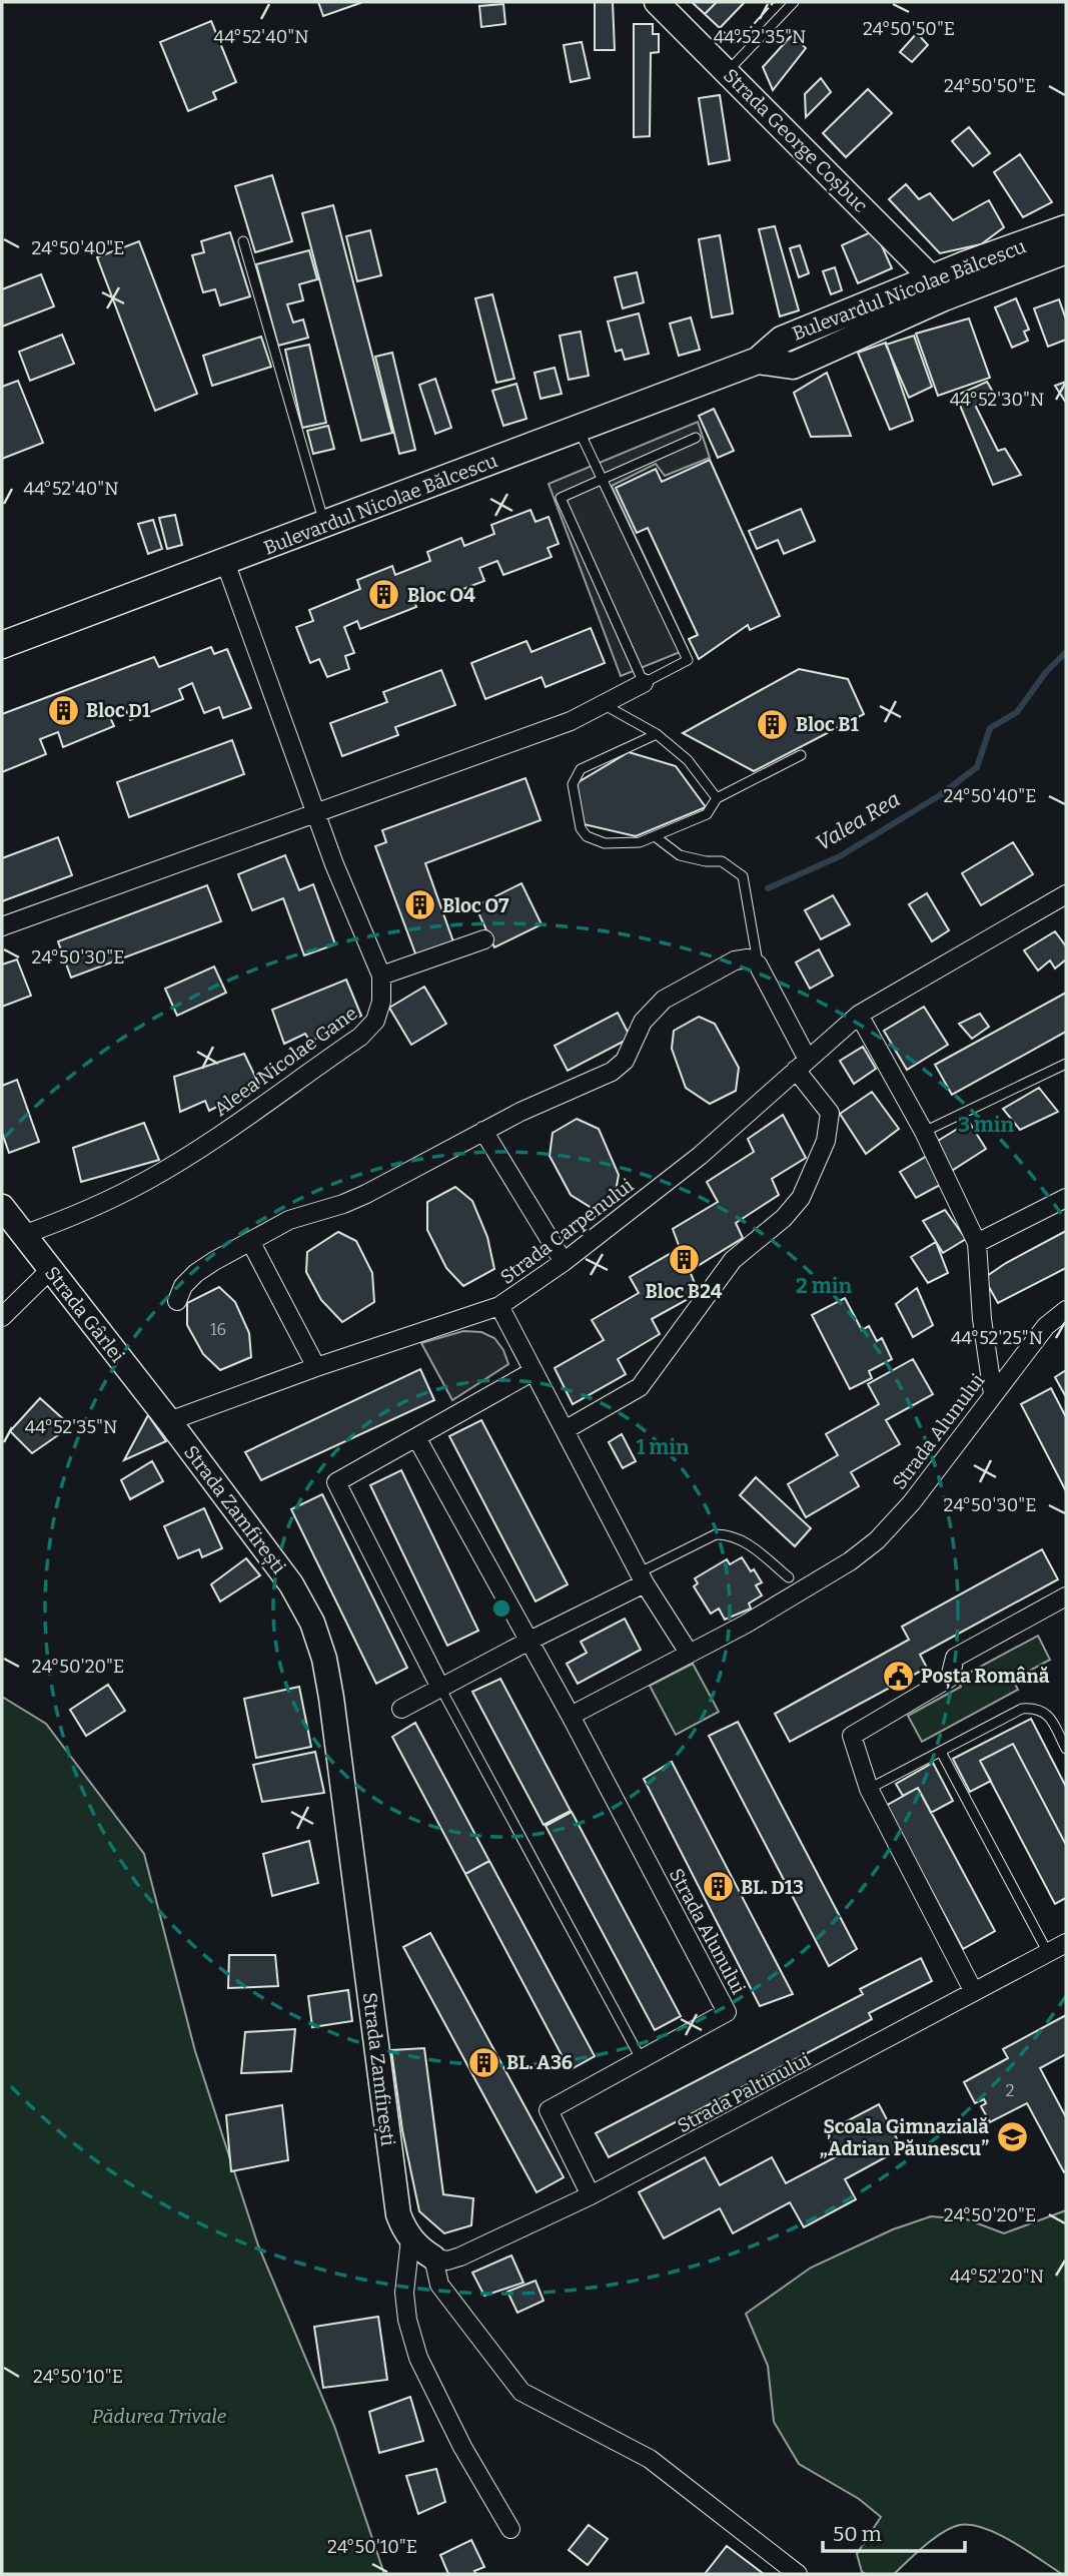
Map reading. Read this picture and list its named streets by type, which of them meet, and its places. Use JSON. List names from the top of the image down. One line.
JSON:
{"streets":{"main road":["Bulevardul Nicolae Bălcescu"],"street":["Strada George Coșbuc","Aleea Nicolae Gane","Strada Carpenului","Strada Gârlei","Strada Alunului","Strada Zamfirești","Strada Paltinului"]},"crossings":[["Strada George Coșbuc","Bulevardul Nicolae Bălcescu"],["Bulevardul Nicolae Bălcescu","Aleea Nicolae Gane"],["Aleea Nicolae Gane","Strada Gârlei"],["Strada Carpenului","Strada Gârlei"],["Strada Carpenului","Strada Zamfirești"],["Strada Gârlei","Strada Zamfirești"],["Strada Alunului","Strada Paltinului"],["Strada Zamfirești","Strada Paltinului"]],"water":["Valea Rea"],"parks":["Pădurea Trivale"],"places":{"building":["Bloc O4","Bloc D1","Bloc B1","Bloc O7","Bloc B24","BL. D13","BL. A36"],"public building":["Poșta Română"],"school or university":["Școala Gimnazială „Adrian Păunescu”"]},"house_numbers":["16","2"],"scale_bar":"50 m","coordinates":["24°50'50\"E","44°52'40\"N","44°52'35\"N","24°50'40\"E","44°52'30\"N","24°50'30\"E","44°52'25\"N","24°50'20\"E","44°52'20\"N","24°50'10\"E"],"rings":["3 min","2 min","1 min"]}
